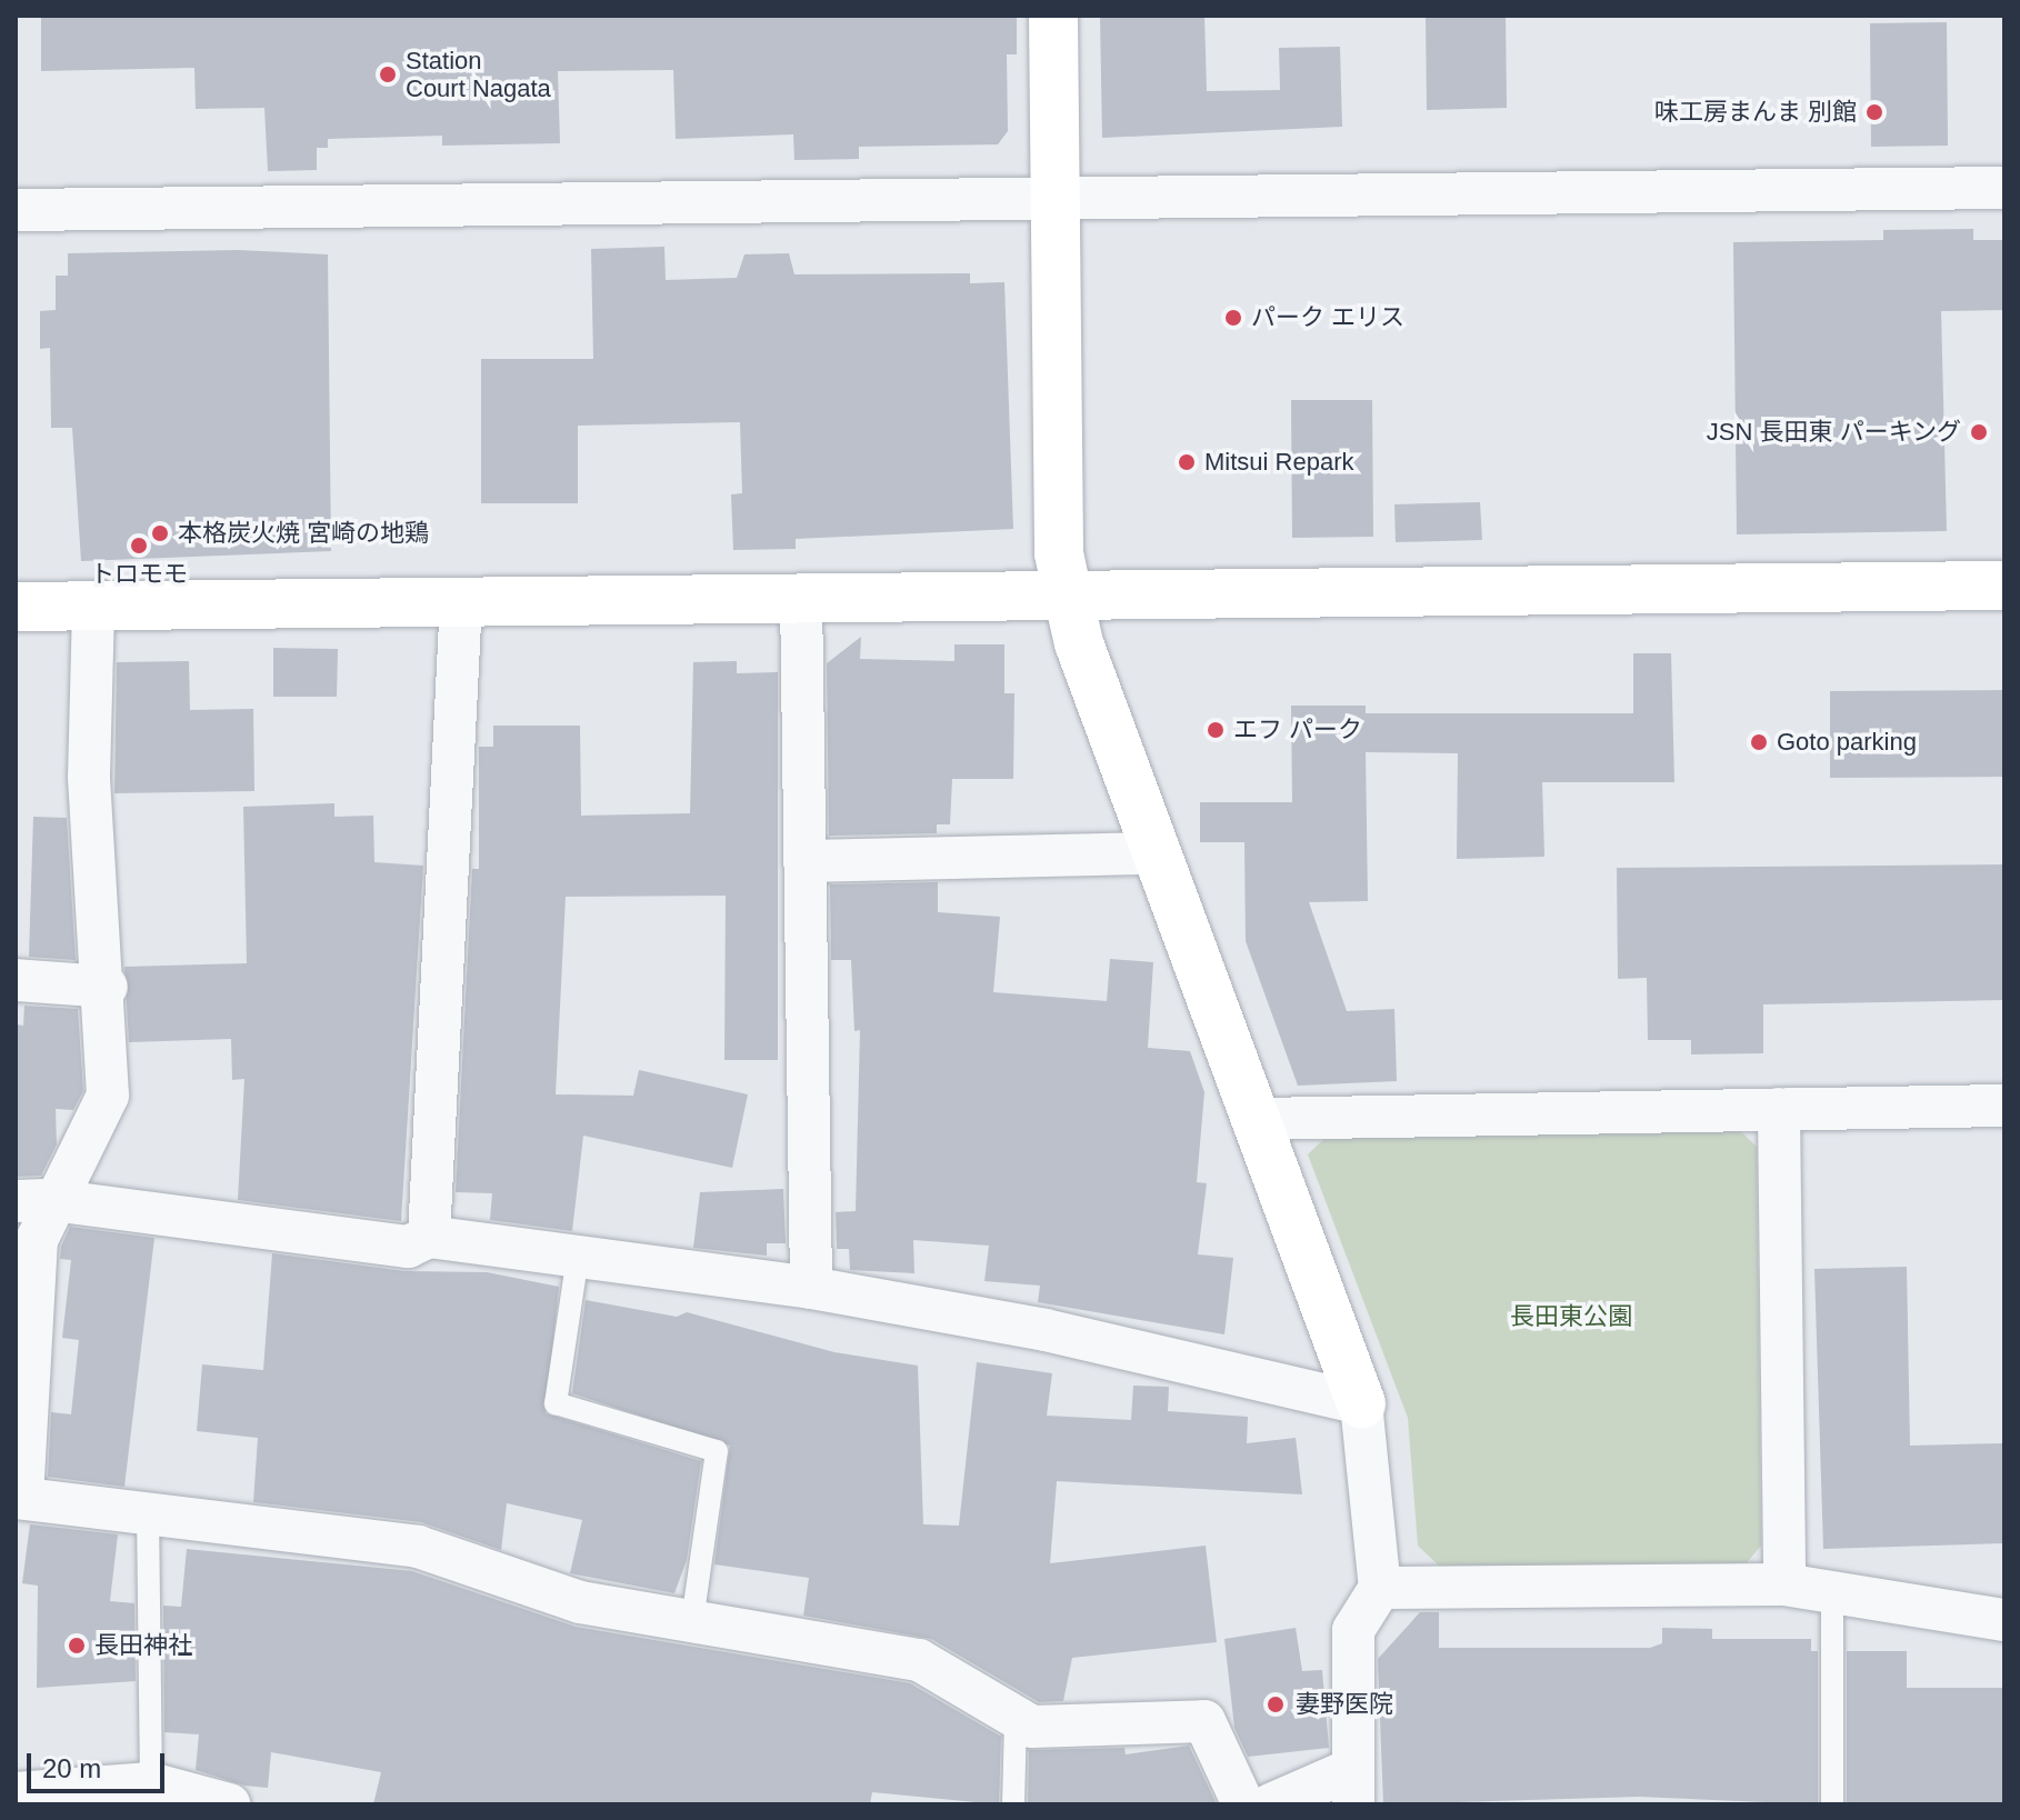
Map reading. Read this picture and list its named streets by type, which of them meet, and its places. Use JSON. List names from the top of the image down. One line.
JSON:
{"parks":["長田東公園"],"places":["Station Court Nagata","味工房まんま 別館","パーク エリス","JSN 長田東 パーキング","Mitsui Repark","本格炭火焼 宮崎の地鶏","トロモモ","エフ パーク","Goto parking","長田神社","妻野医院"],"scale_bar":"20 m"}
